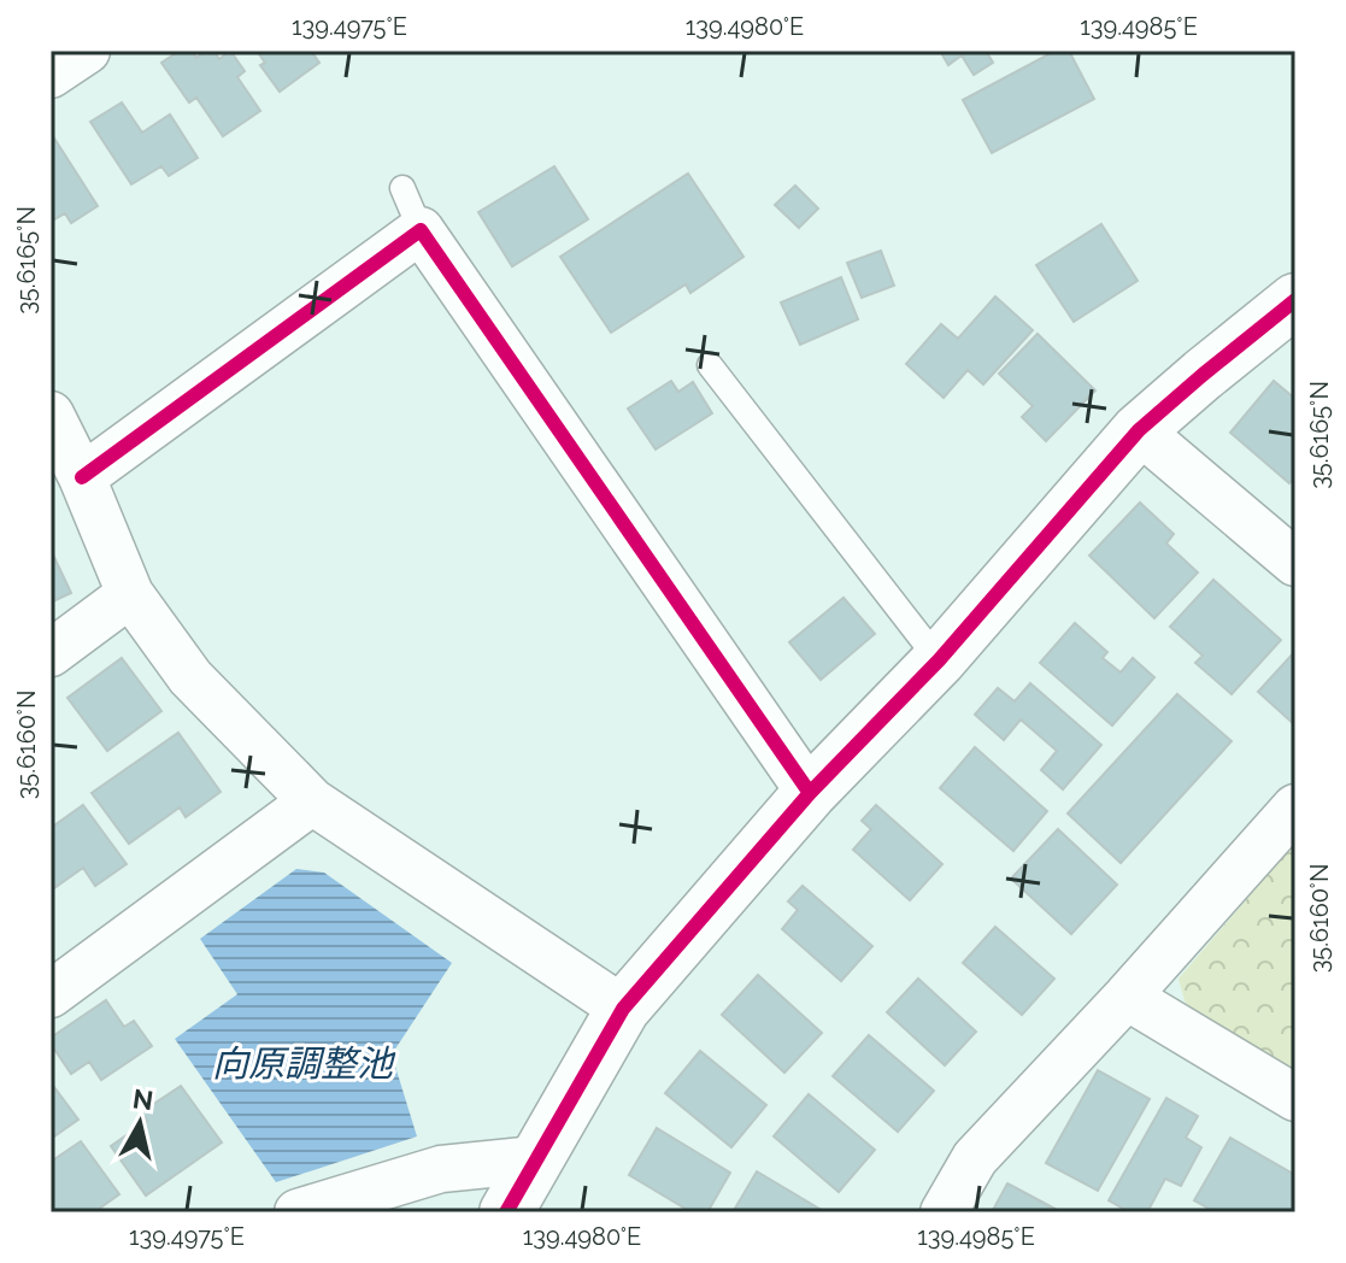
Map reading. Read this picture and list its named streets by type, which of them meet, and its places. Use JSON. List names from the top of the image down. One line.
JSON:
{"water":["向原調整池"],"north":"top","coordinates":["139.4975°E","139.4980°E","139.4985°E","35.6165°N","35.6160°N"]}
